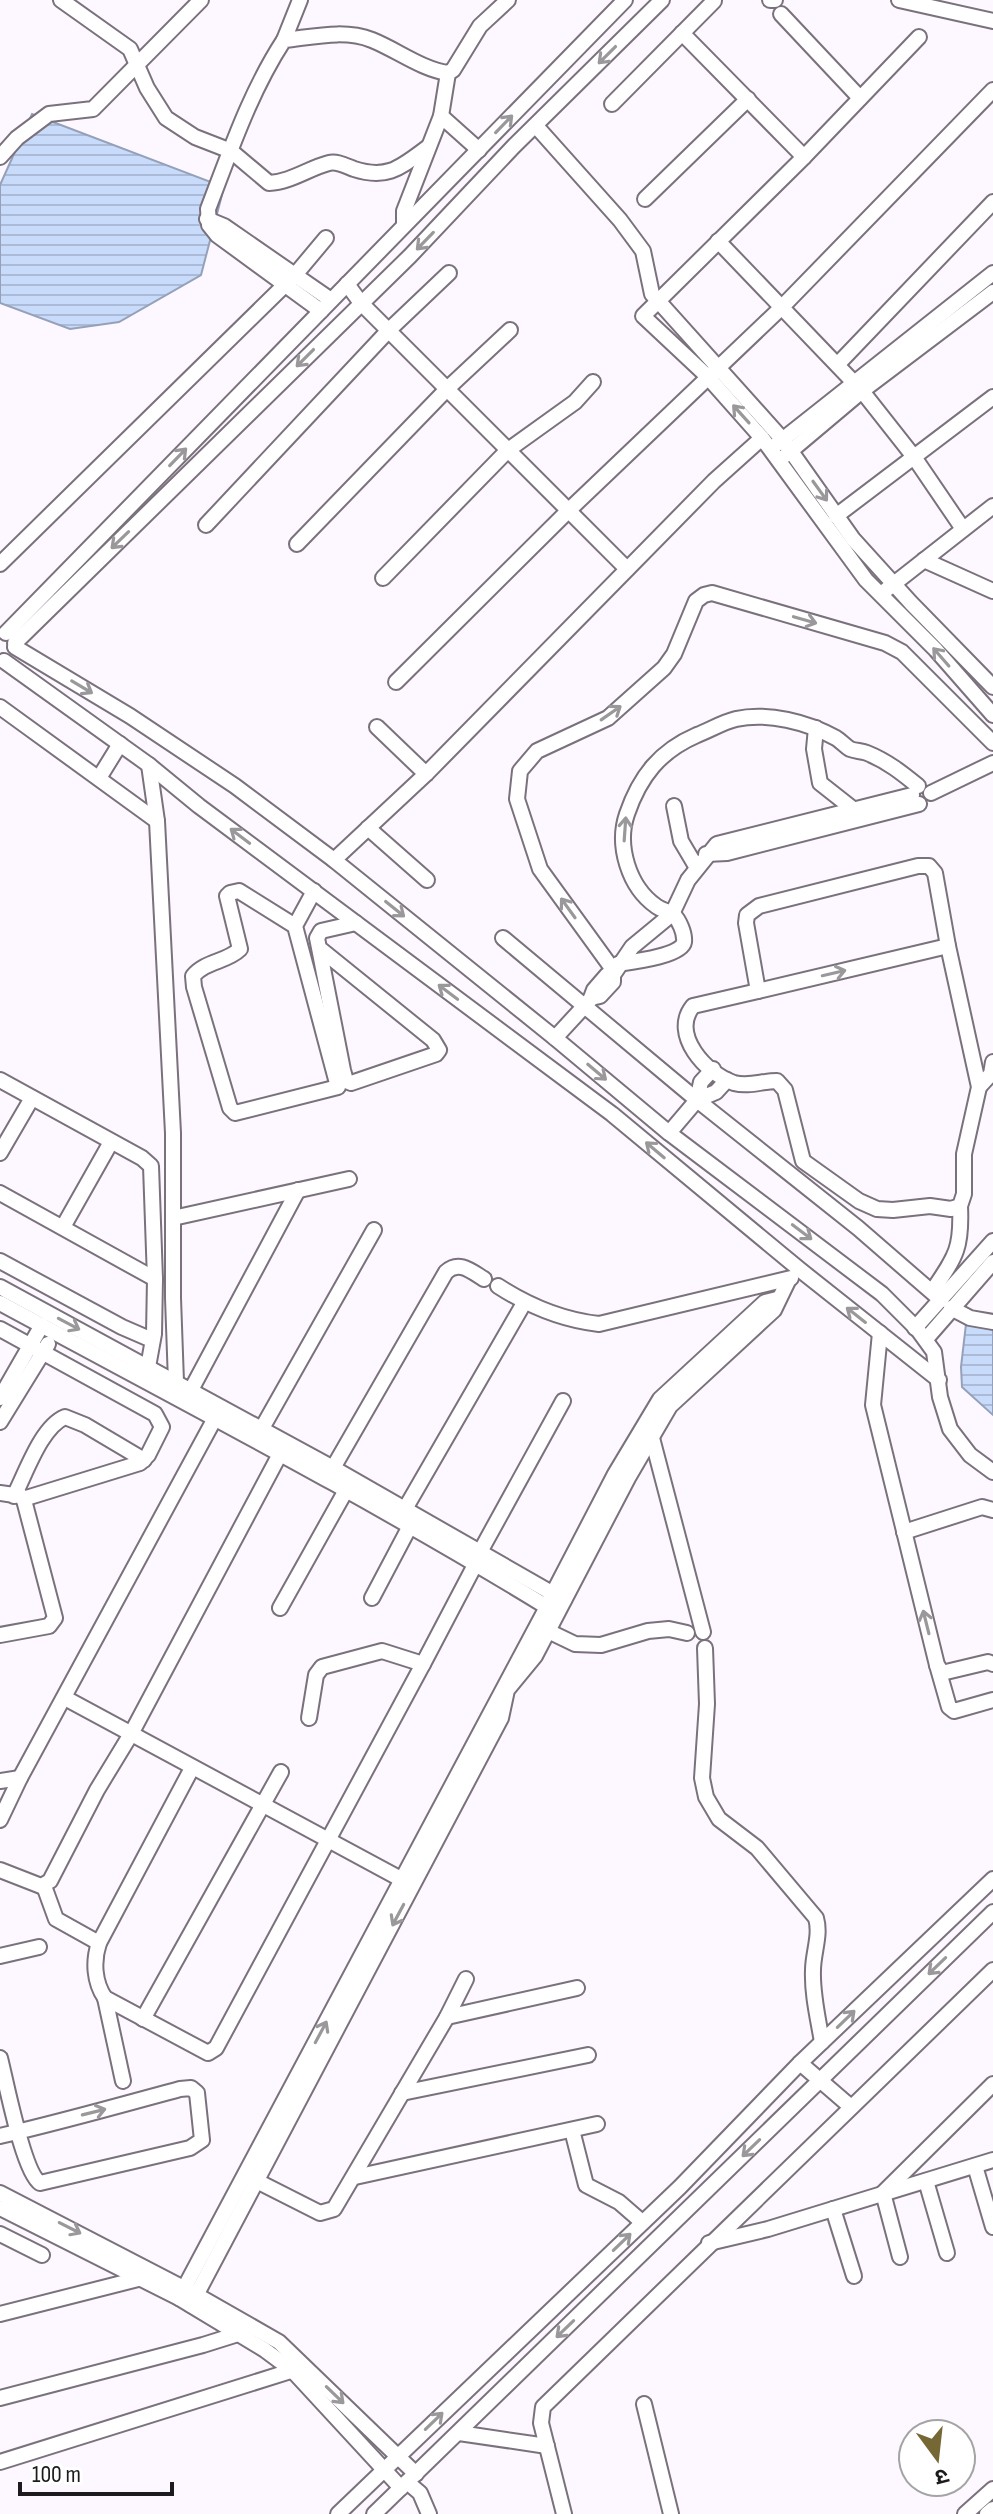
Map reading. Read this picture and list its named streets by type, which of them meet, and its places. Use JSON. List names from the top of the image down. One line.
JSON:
{"scale_bar":"100 m","north":"bottom"}
